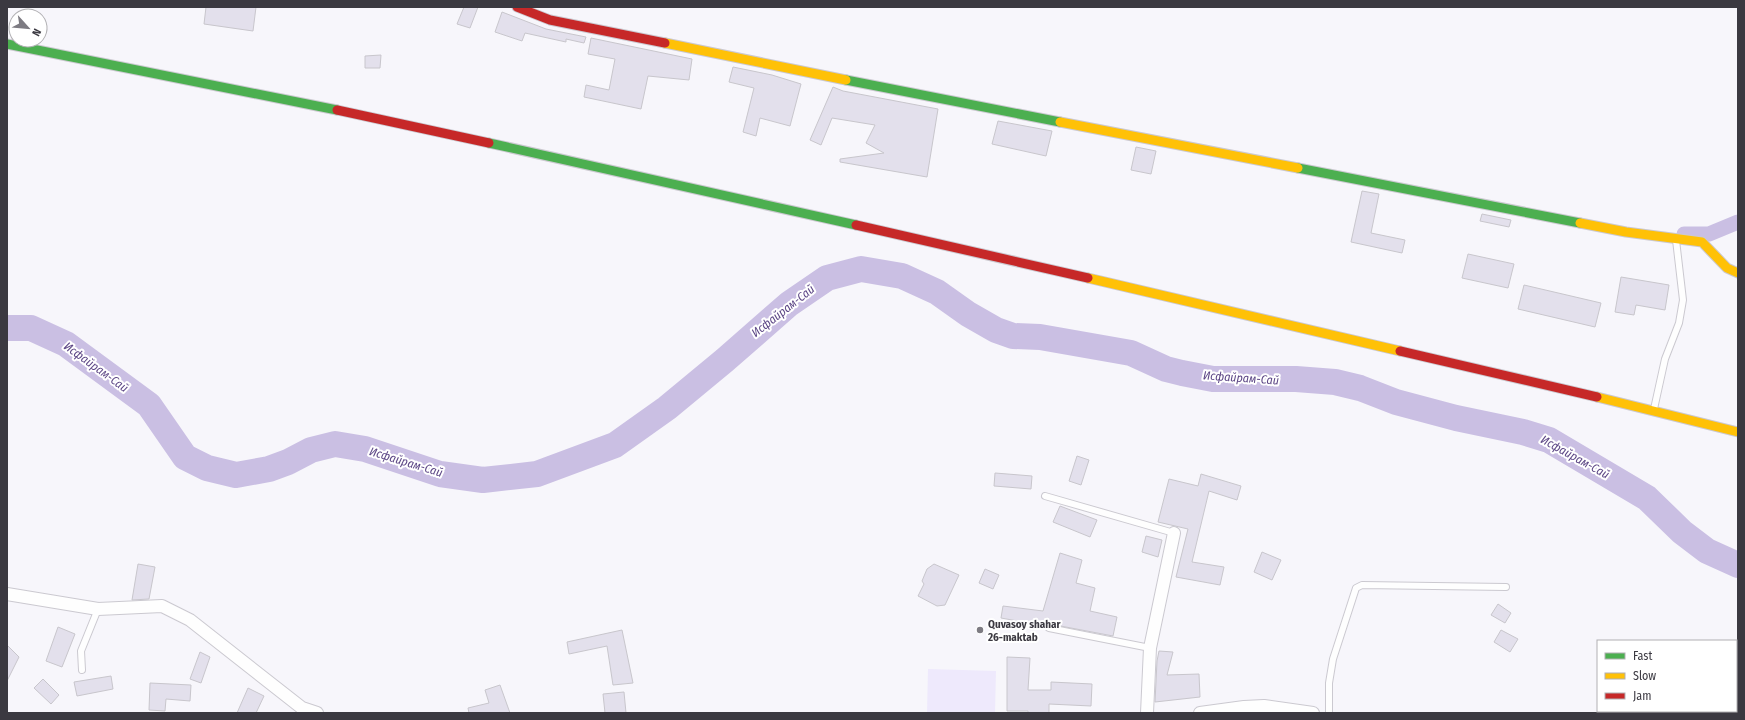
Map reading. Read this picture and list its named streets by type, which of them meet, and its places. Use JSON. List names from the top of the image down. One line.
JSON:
{"water":["Исфайрам-Сай"],"places":["Quvasoy shahar 26-maktab"],"legend":["Fast","Slow","Jam"],"north":"bottom right"}
